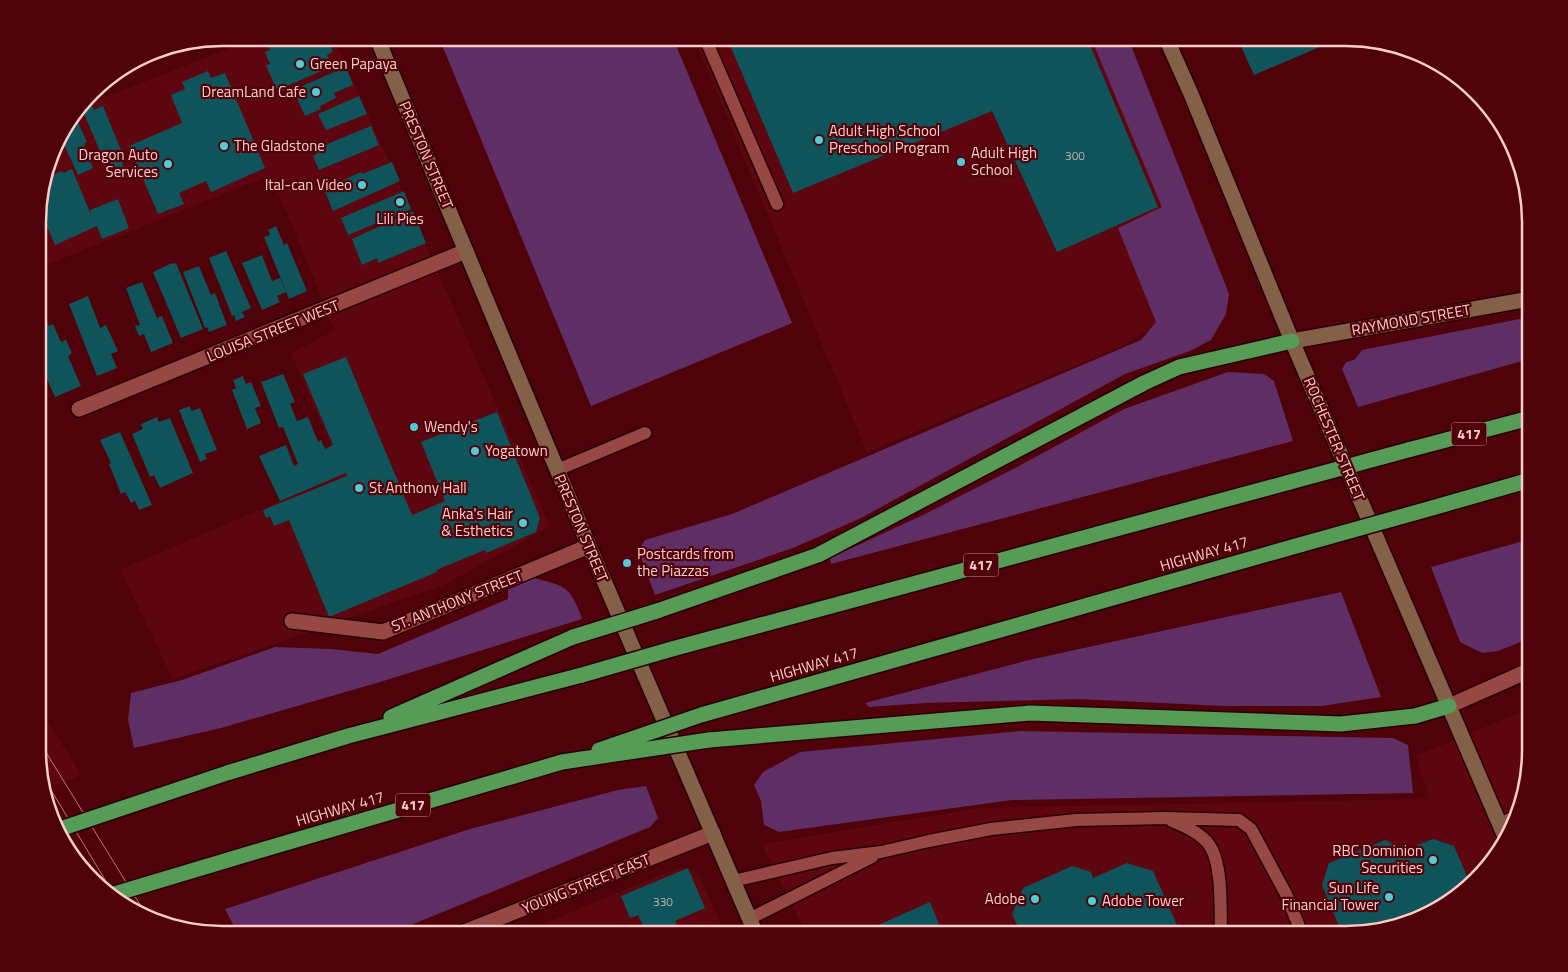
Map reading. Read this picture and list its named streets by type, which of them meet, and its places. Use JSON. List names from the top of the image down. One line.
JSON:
{"streets":{"highway":["417","HIGHWAY 417"],"street":["PRESTON STREET","RAYMOND STREET","LOUISA STREET WEST","ROCHESTER STREET","ST. ANTHONY STREET","YOUNG STREET EAST"]},"crossings":[["PRESTON STREET","LOUISA STREET WEST"],["PRESTON STREET","ST. ANTHONY STREET"],["PRESTON STREET","YOUNG STREET EAST"],["RAYMOND STREET","ROCHESTER STREET"]],"places":["Green Papaya","DreamLand Cafe","Adult High School Preschool Program","The Gladstone","Adult High School","Dragon Auto Services","Ital-can Video","Lili Pies","Wendy's","Yogatown","St Anthony Hall","Anka's Hair & Esthetics","Postcards from the Piazzas","RBC Dominion Securities","Sun Life Financial Tower","Adobe","Adobe Tower"],"house_numbers":["300","330"]}
